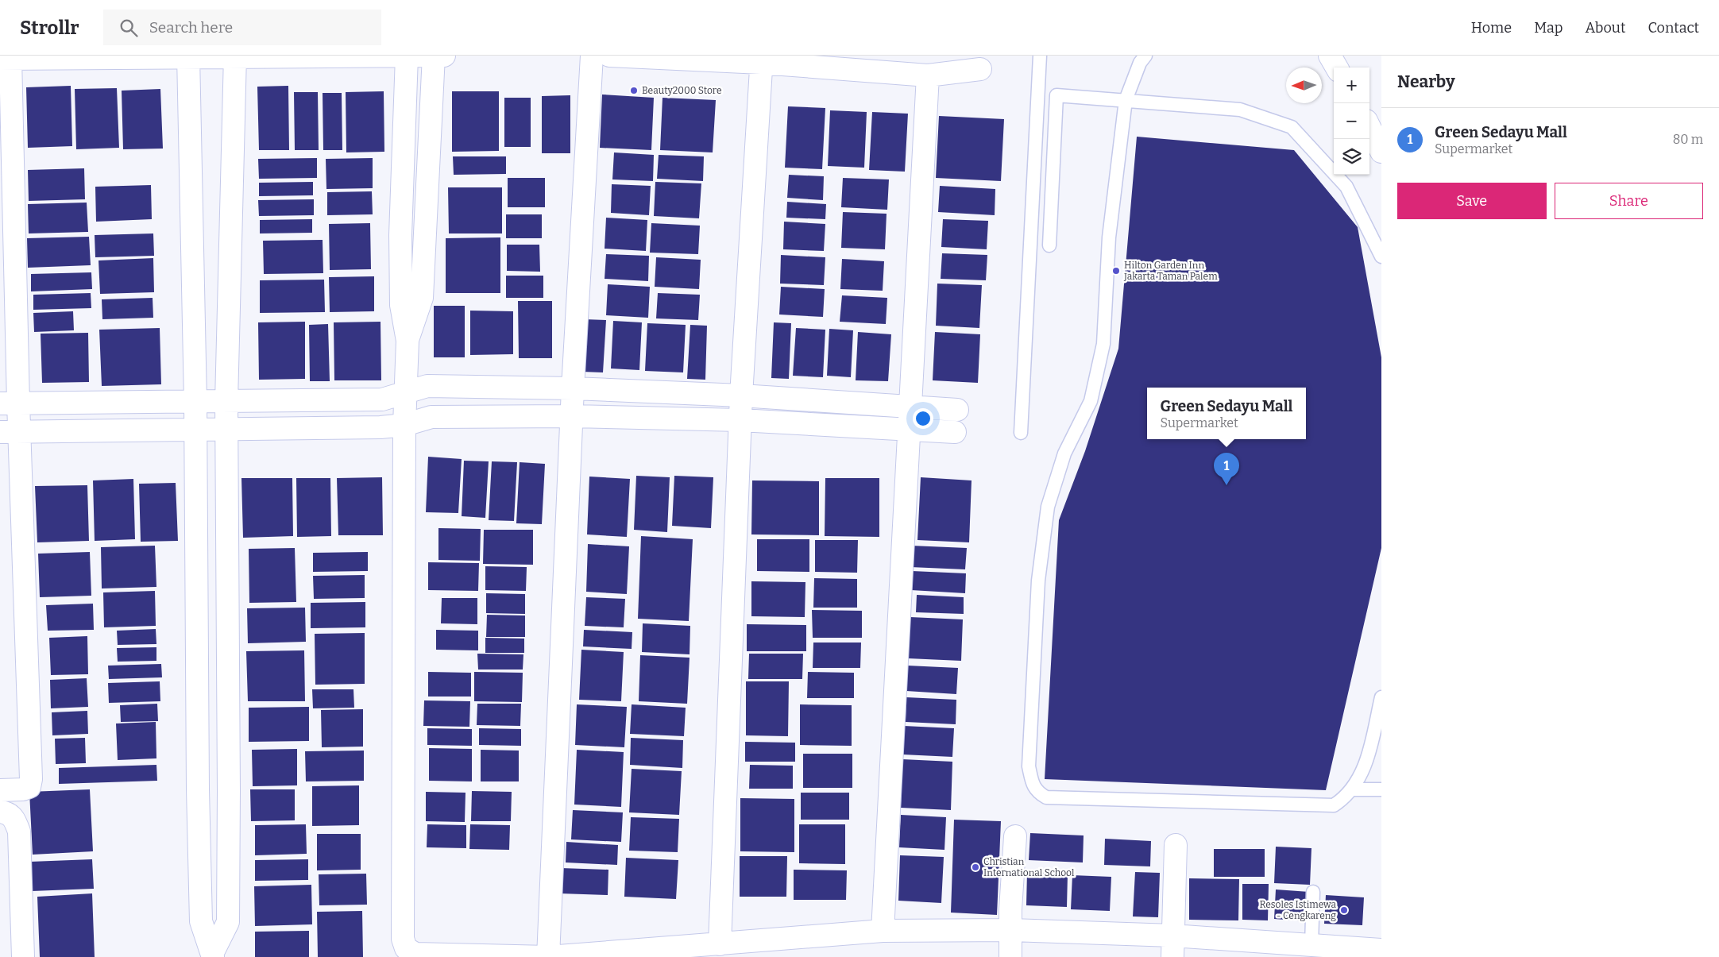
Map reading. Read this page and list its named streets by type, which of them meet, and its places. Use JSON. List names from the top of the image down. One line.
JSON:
{"places":["Beauty2000 Store","Hilton Garden Inn Jakarta Taman Palem","Christian International School","Resoles Istimewa - Cengkareng"],"north":"left","page":{"header":"Strollr","search":"Search here","nav":["Home","Map","About","Contact"],"heading":"Nearby","map_buttons":["+","−"],"list":[{"mark":"1","name":"Green Sedayu Mall","note":"Supermarket","value":"80 m"}],"buttons":["Save","Share"],"popup":["Green Sedayu Mall","Supermarket"],"pins":"1"}}
